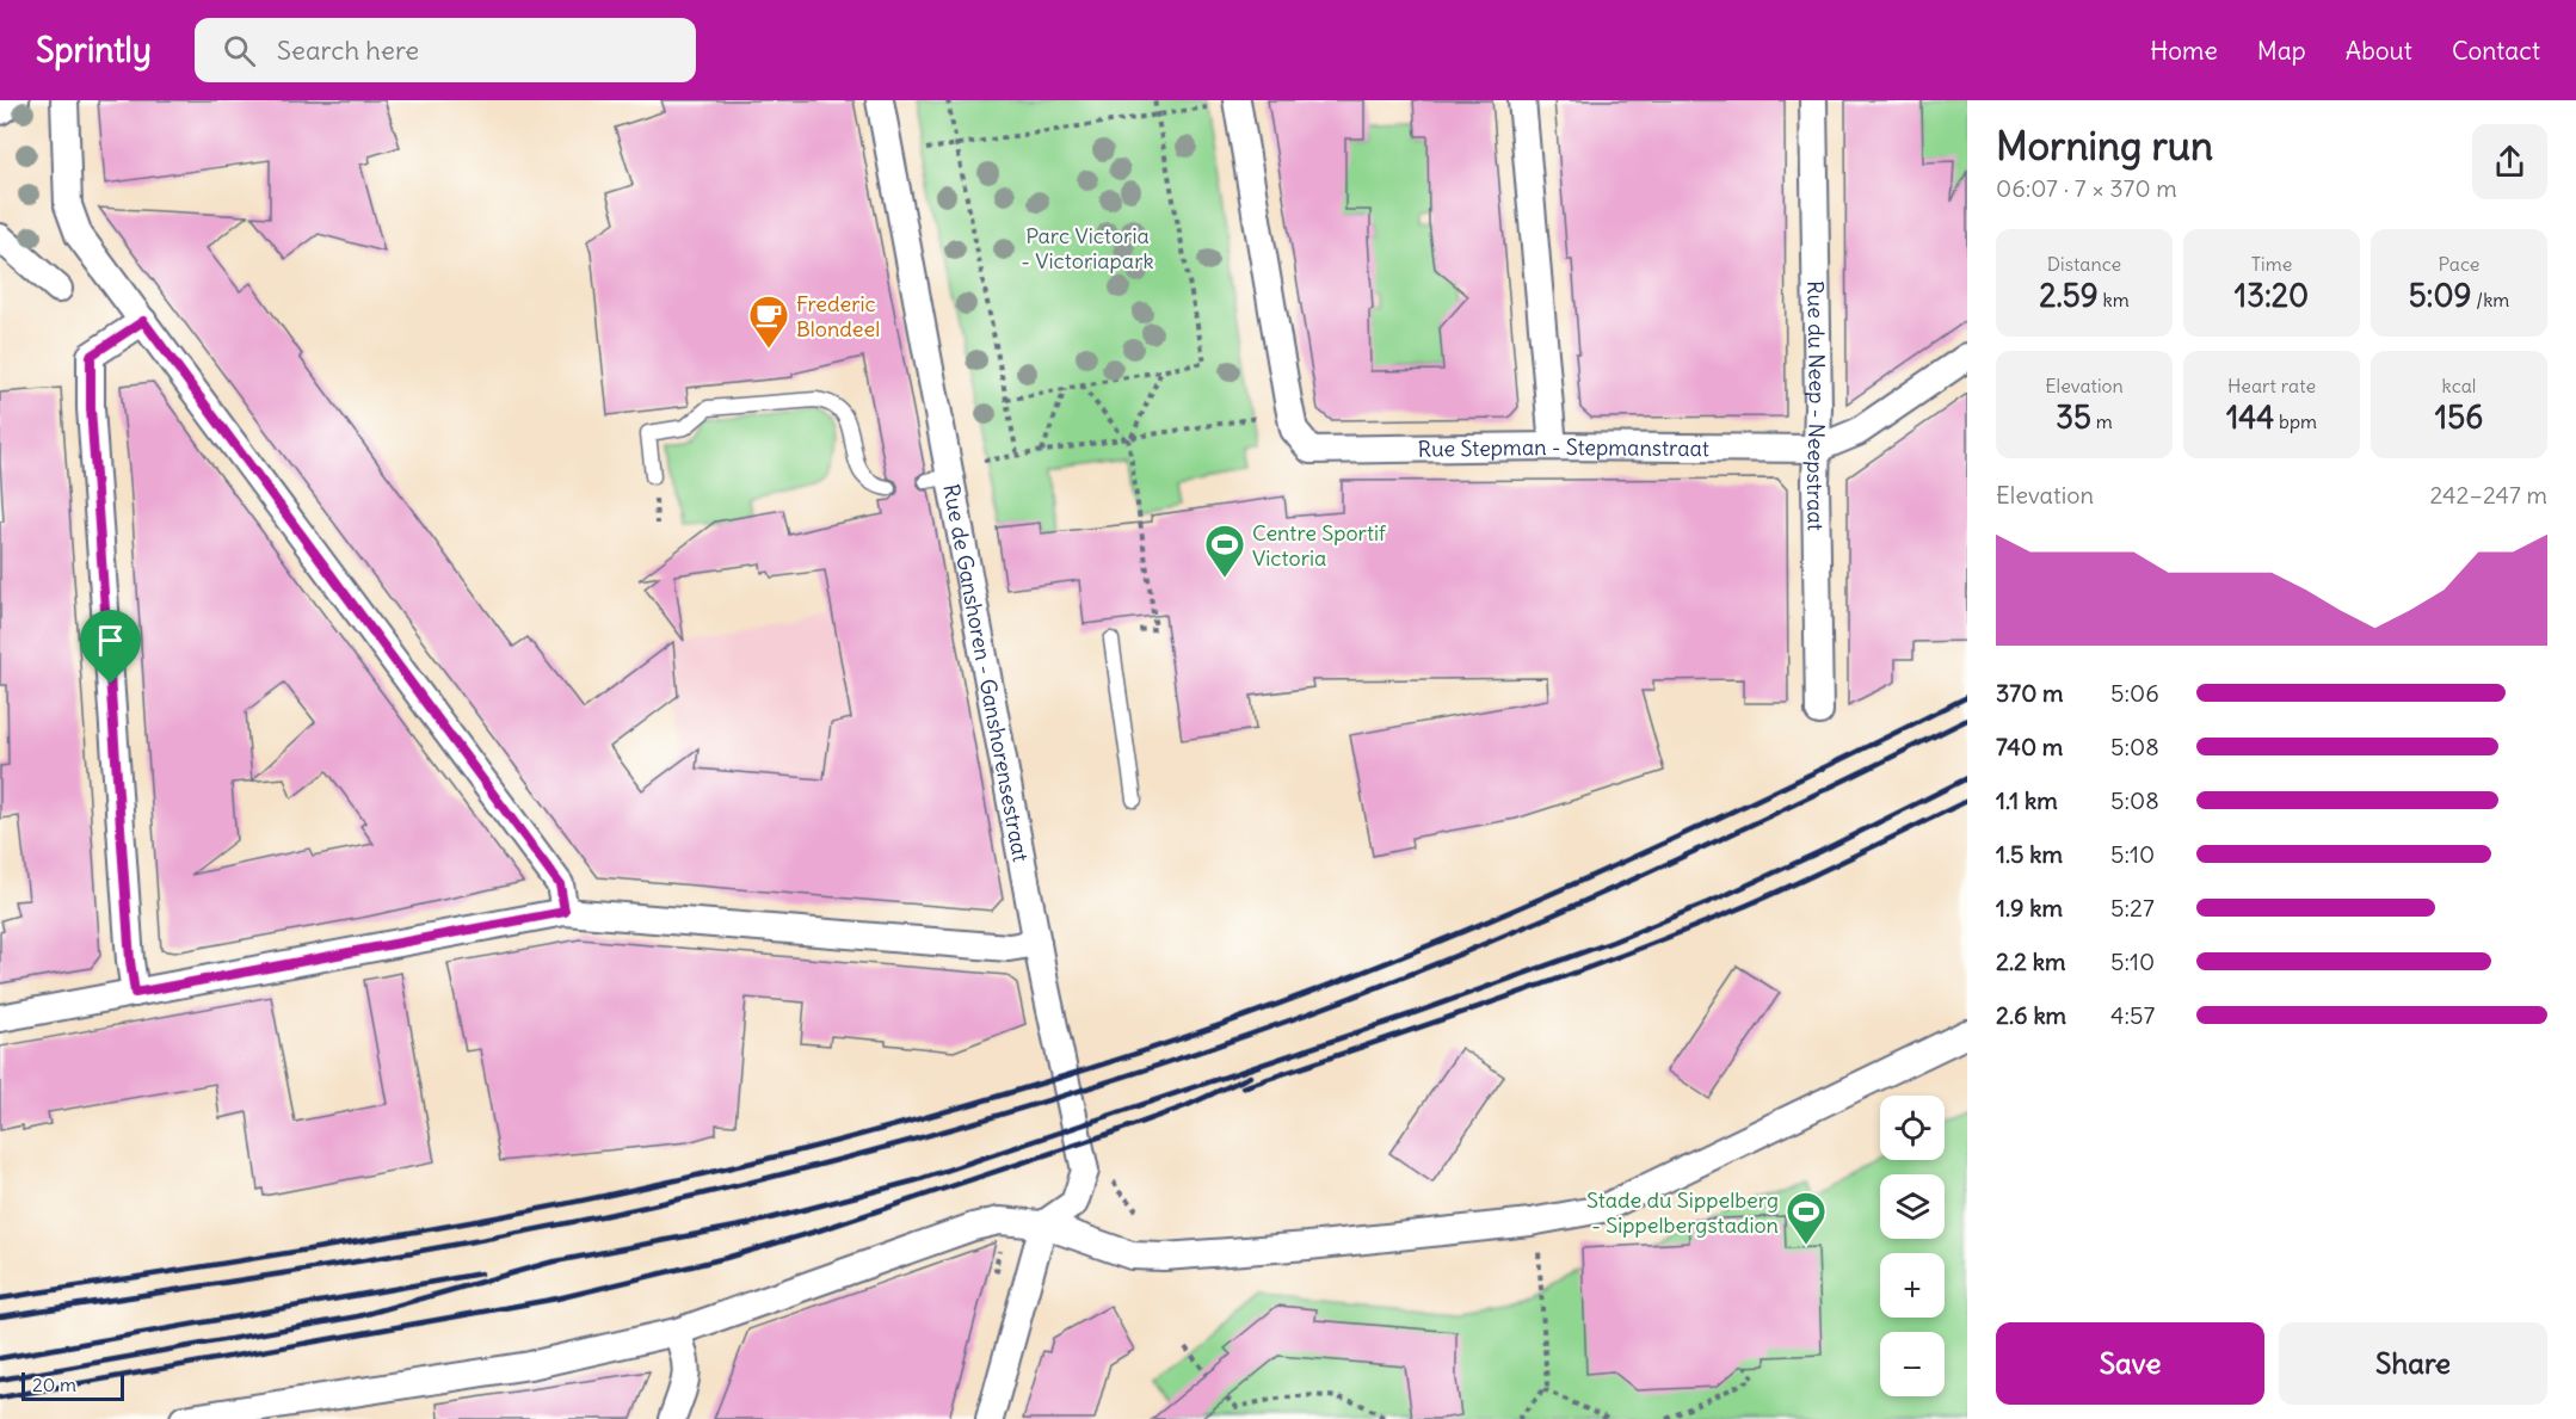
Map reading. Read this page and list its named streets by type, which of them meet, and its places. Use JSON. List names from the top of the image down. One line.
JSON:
{"streets":{"street":["Rue du Neep - Neepstraat","Rue Stepman - Stepmanstraat","Rue de Ganshoren - Ganshorensestraat"]},"crossings":[["Rue du Neep - Neepstraat","Rue Stepman - Stepmanstraat"]],"parks":["Parc Victoria - Victoriapark"],"places":{"cafe":["Frederic Blondeel"],"sports":["Centre Sportif Victoria","Stade du Sippelberg - Sippelbergstadion"]},"scale_bar":"20 m","page":{"header":"Sprintly","search":"Search here","nav":["Home","Map","About","Contact"],"heading":["Morning run","06:07 · 7 × 370 m"],"stats":[["Distance","2.59 km"],["Time","13:20"],["Pace","5:09 /km"],["Elevation","35 m"],["Heart rate","144 bpm"],["kcal","156"]],"chart":["Elevation","242–247 m"],"list":[{"name":"370 m","note":"5:06"},{"name":"740 m","note":"5:08"},{"name":"1.1 km","note":"5:08"},{"name":"1.5 km","note":"5:10"},{"name":"1.9 km","note":"5:27"},{"name":"2.2 km","note":"5:10"},{"name":"2.6 km","note":"4:57"}],"map_buttons":["+","−"],"buttons":["Save","Share"],"scale":"20 m"}}
